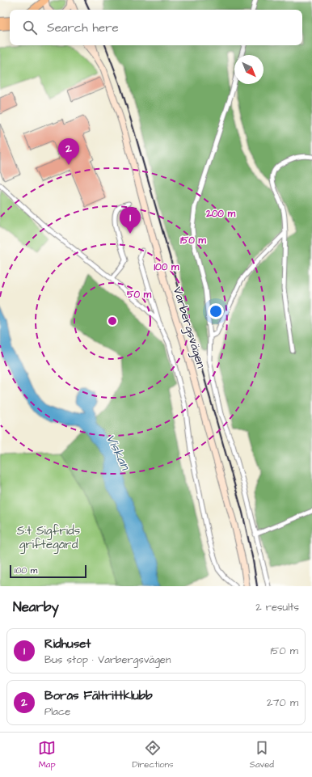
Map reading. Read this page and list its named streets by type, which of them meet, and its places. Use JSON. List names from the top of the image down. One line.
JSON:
{"streets":{"main road":["Varbergsvägen"]},"water":["Viskan"],"parks":["S:t Sigfrids griftegård"],"scale_bar":"100 m","north":"bottom right","page":{"search":"Search here","pins":["2","1"],"scale":"100 m","heading":["Nearby","2 results"],"list":[{"mark":"1","name":"Ridhuset","note":"Bus stop · Varbergsvägen","value":"150 m"},{"mark":"2","name":"Borås Fältrittklubb","note":"Place","value":"270 m"}],"nav":["Map","Directions","Saved"]},"rings":["200 m","150 m","100 m","50 m"]}
